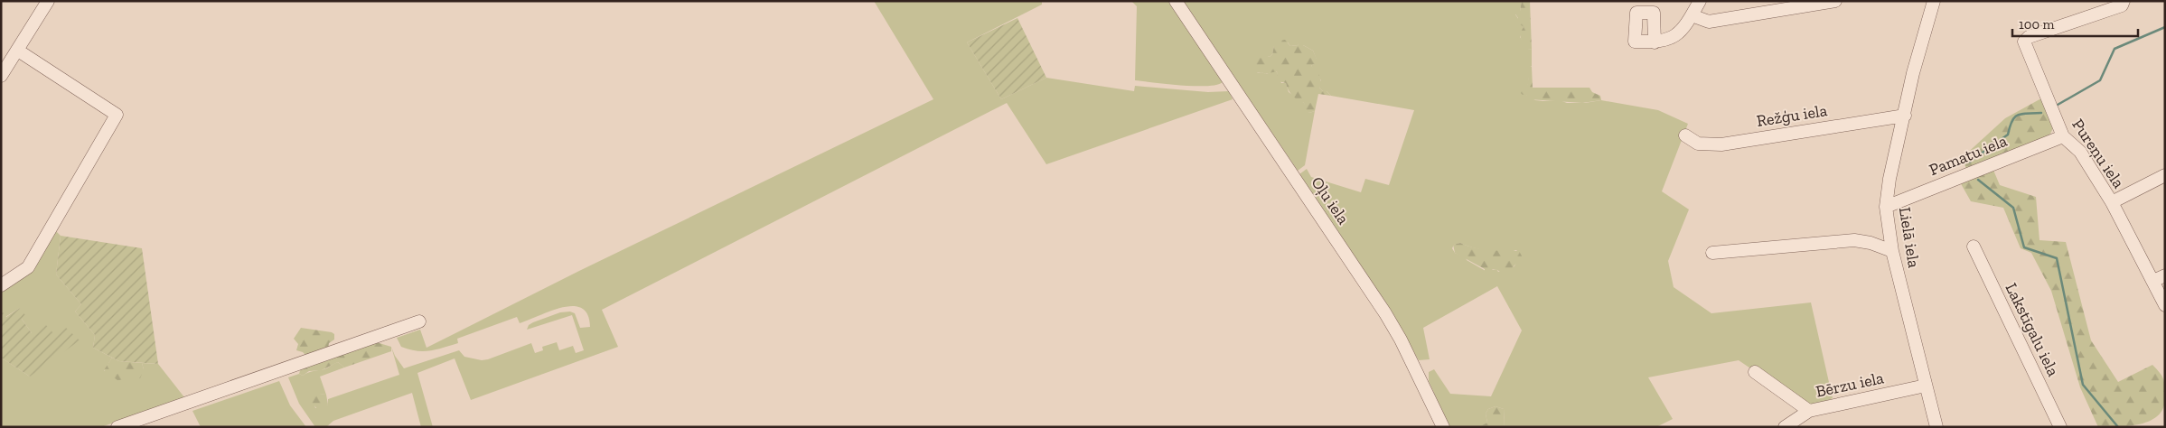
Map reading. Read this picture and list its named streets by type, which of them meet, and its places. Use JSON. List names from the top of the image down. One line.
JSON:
{"streets":{"street":["Režģu iela","Pureņu iela","Pamatu iela","Oļu iela","Lielā iela","Lakstīgalu iela","Bērzu iela"]},"crossings":[["Režģu iela","Lielā iela"],["Pureņu iela","Pamatu iela"],["Pamatu iela","Lielā iela"],["Lielā iela","Bērzu iela"]],"scale_bar":"100 m"}
